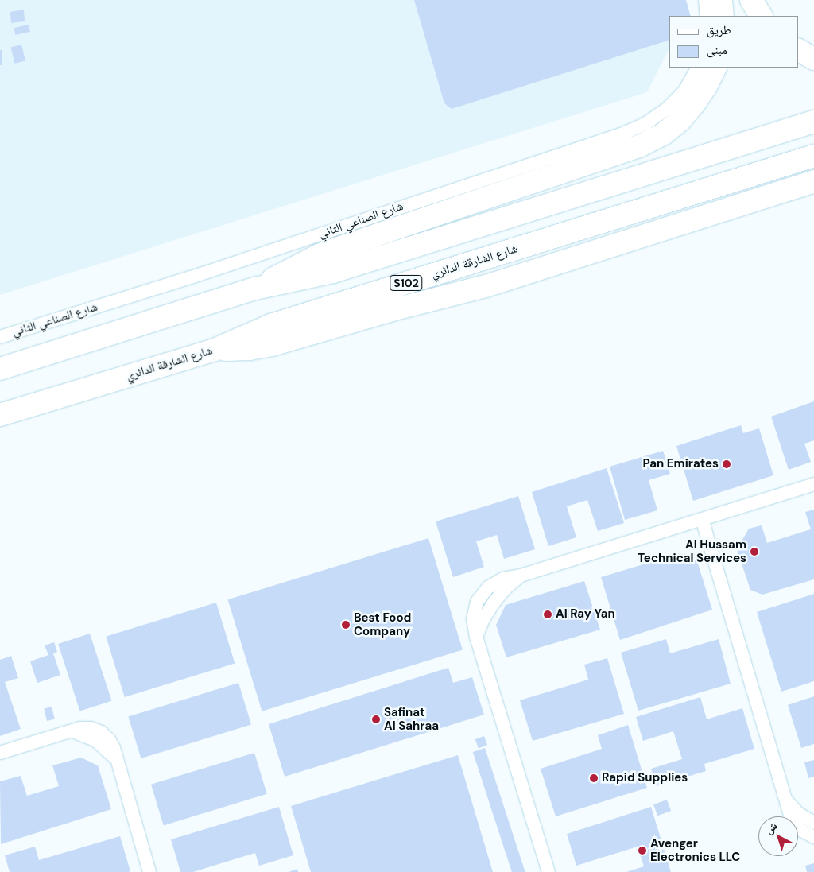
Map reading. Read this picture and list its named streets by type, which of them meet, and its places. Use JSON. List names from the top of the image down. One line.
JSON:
{"streets":{"highway":["شارع الشارقة الدائري","S102"],"street":["شارع الصناعي الثاني"]},"places":["Pan Emirates","Al Hussam Technical Services","Al Ray Yan","Best Food Company","Safinat Al Sahraa","Rapid Supplies","Avenger Electronics LLC"],"legend":["طريق","مبنى"],"north":"top left"}
